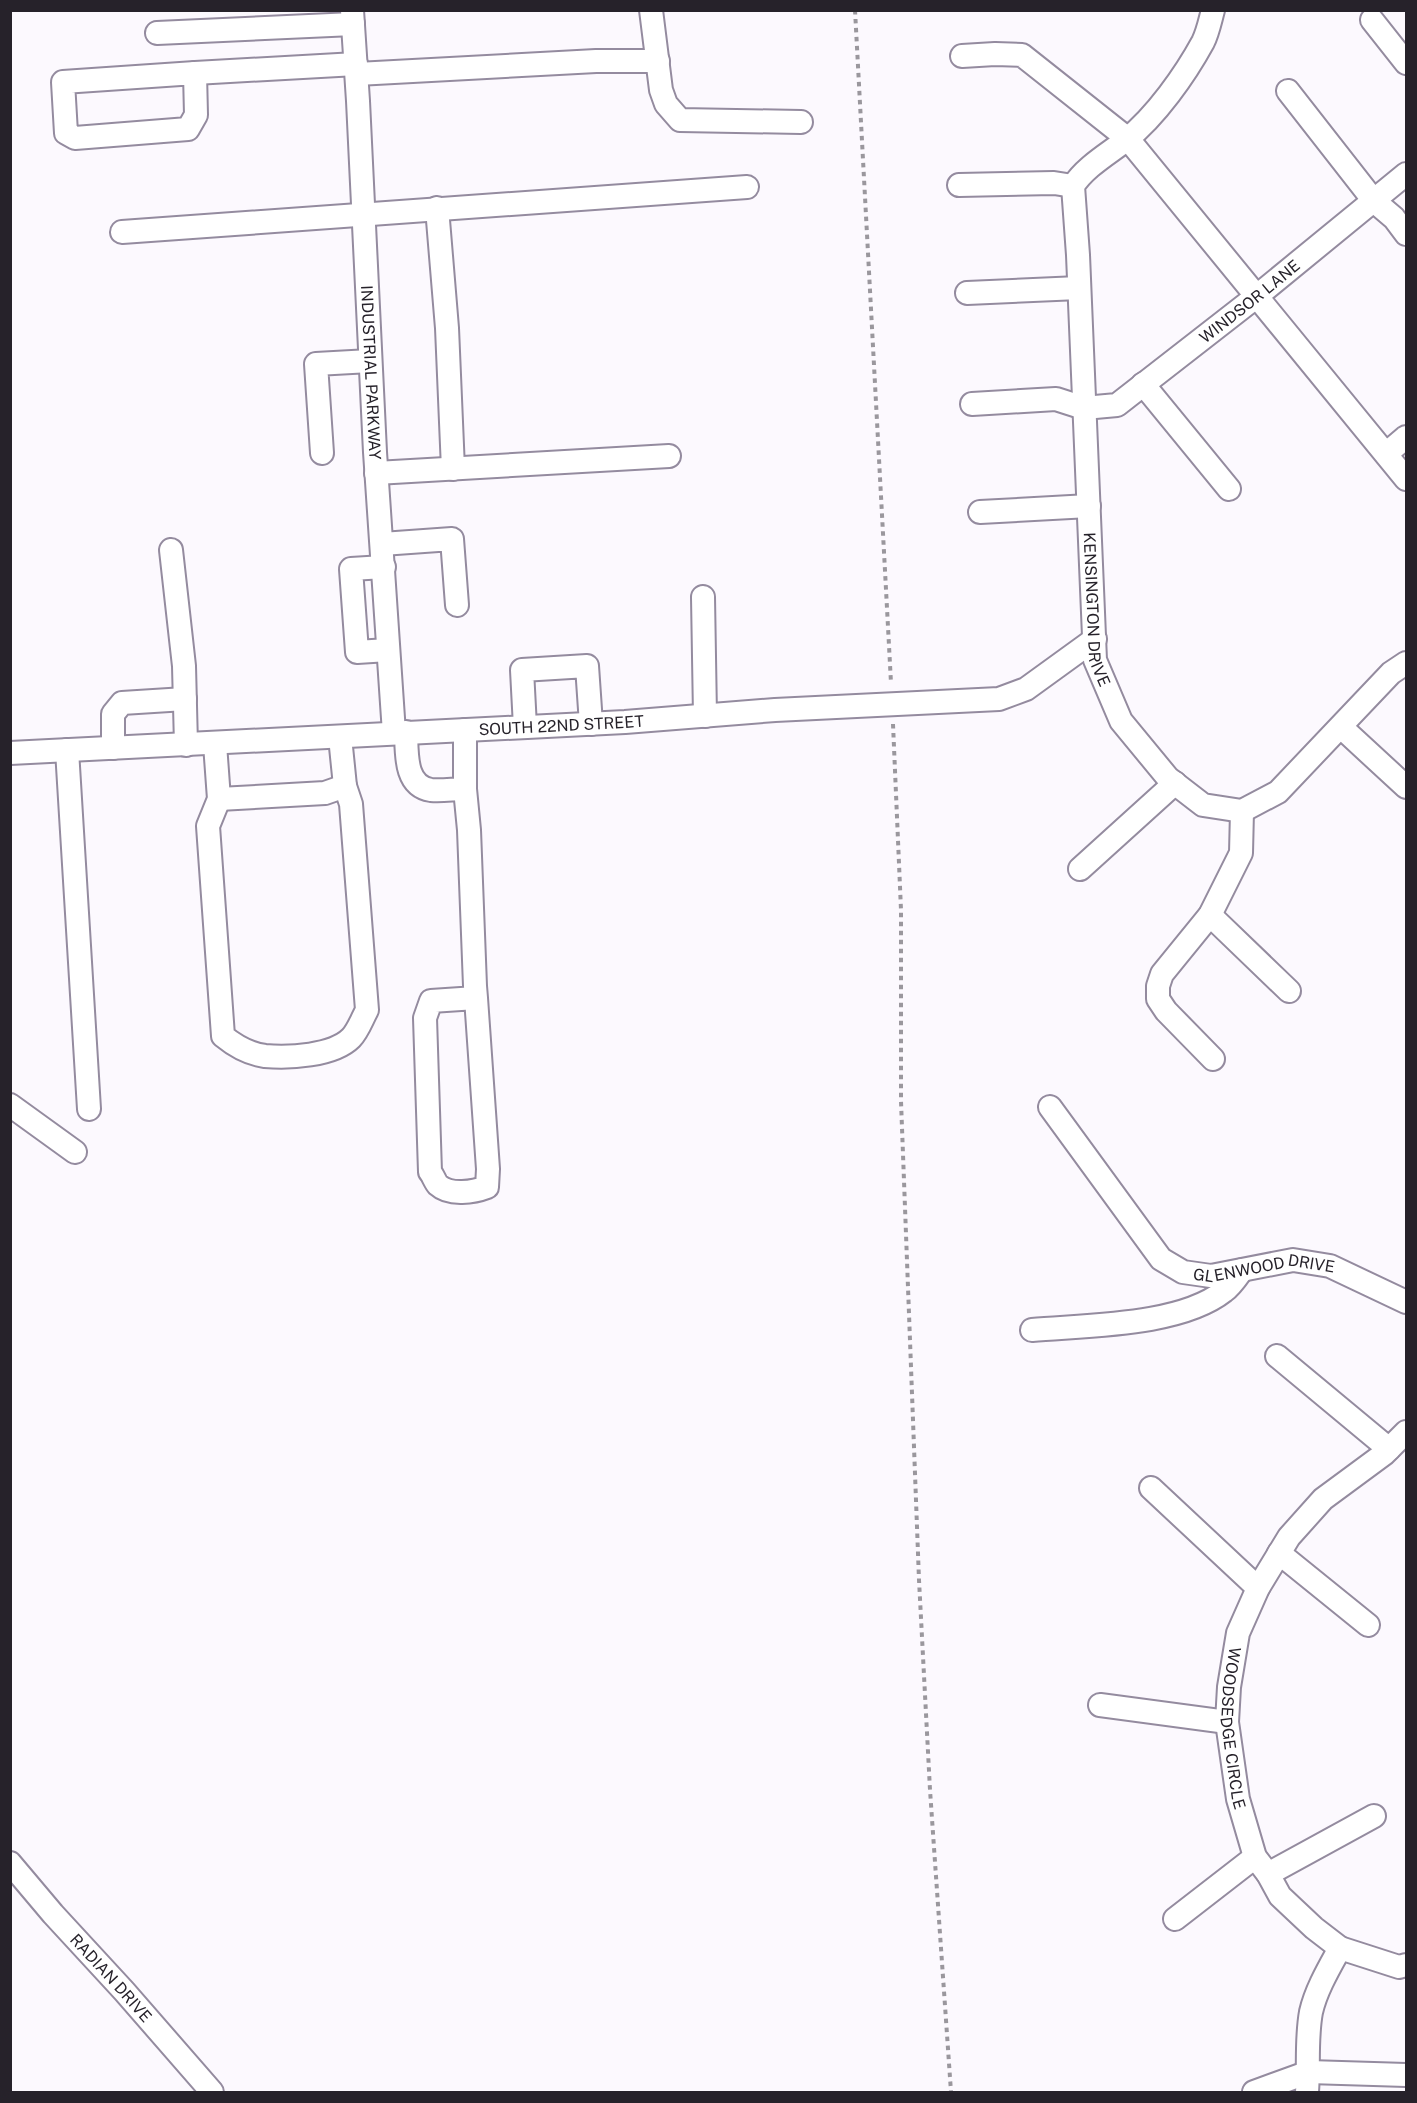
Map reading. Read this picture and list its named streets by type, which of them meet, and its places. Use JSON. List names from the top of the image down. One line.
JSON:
{"streets":{"street":["WINDSOR LANE","INDUSTRIAL PARKWAY","KENSINGTON DRIVE","SOUTH 22ND STREET","GLENWOOD DRIVE","WOODSEDGE CIRCLE","RADIAN DRIVE"]},"crossings":[["WINDSOR LANE","KENSINGTON DRIVE"],["INDUSTRIAL PARKWAY","SOUTH 22ND STREET"],["KENSINGTON DRIVE","SOUTH 22ND STREET"]]}
